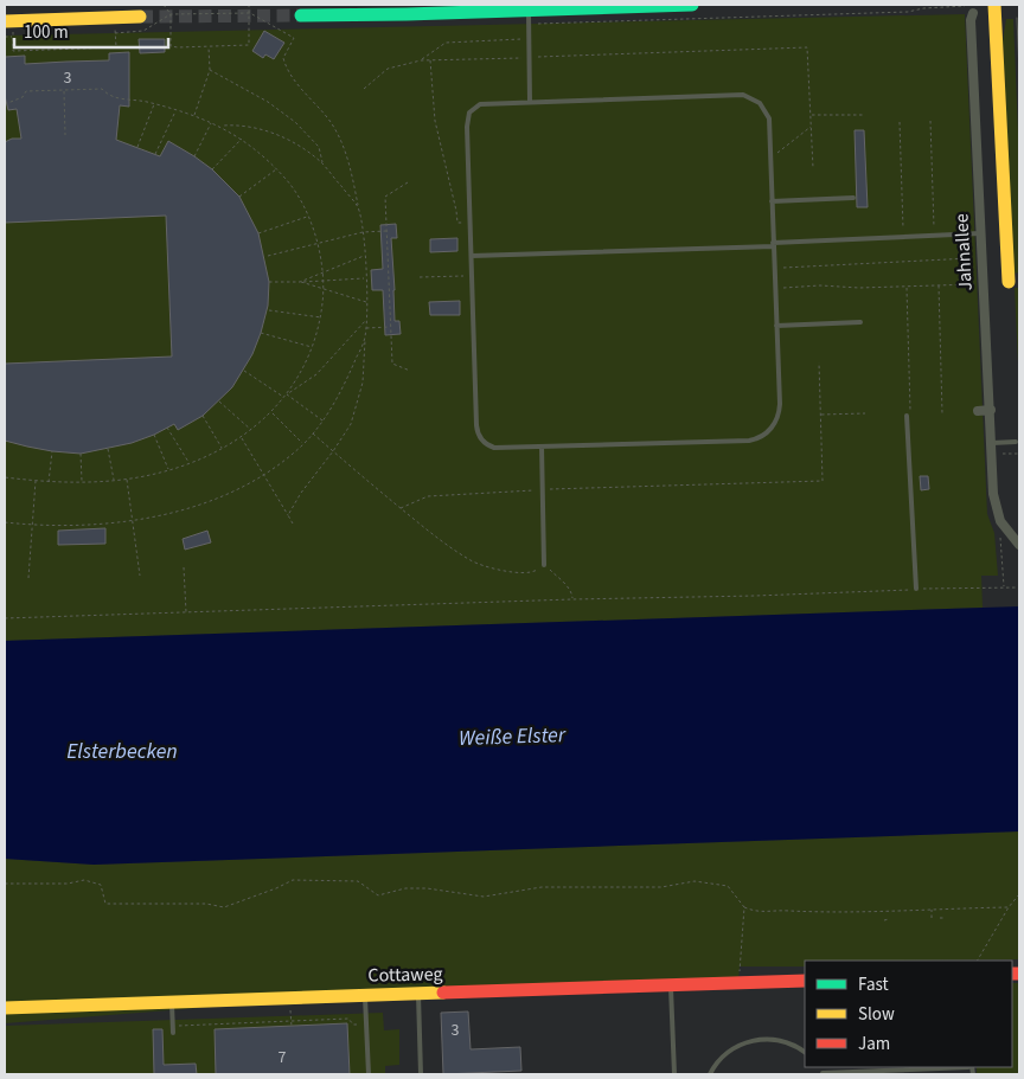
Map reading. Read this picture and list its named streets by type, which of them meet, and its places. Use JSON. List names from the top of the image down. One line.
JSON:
{"streets":{"street":["Jahnallee","Cottaweg"]},"water":["Weiße Elster","Elsterbecken"],"house_numbers":["3","3","7"],"legend":["Fast","Slow","Jam"],"scale_bar":"100 m"}
